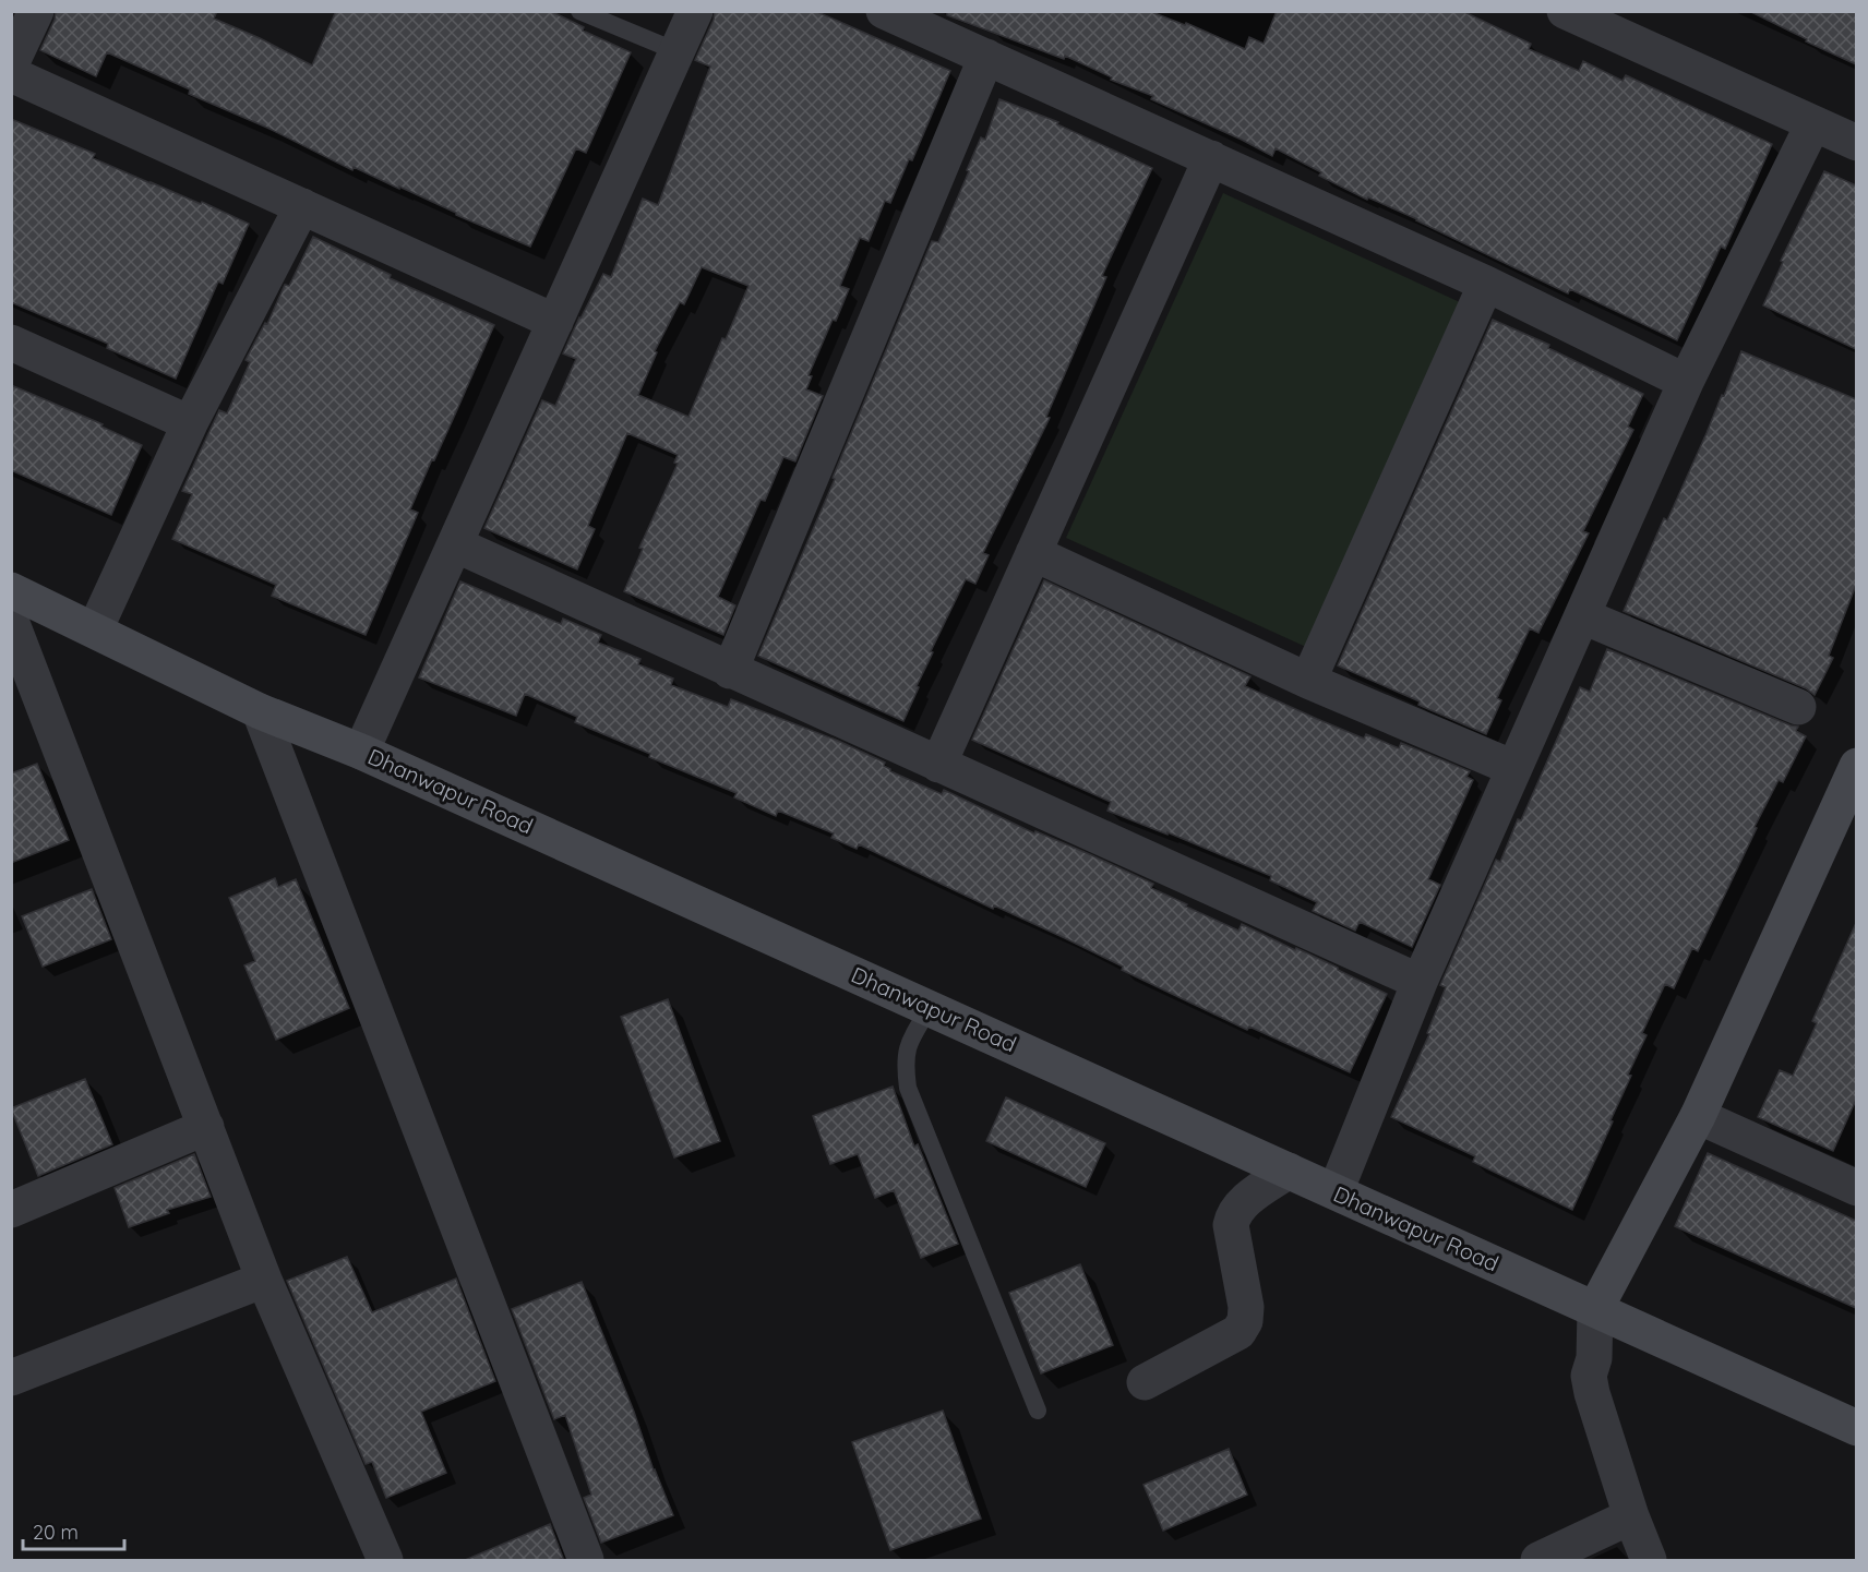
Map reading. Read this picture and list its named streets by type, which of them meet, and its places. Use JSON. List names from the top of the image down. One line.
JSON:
{"streets":{"street":["Dhanwapur Road"]},"scale_bar":"20 m"}
